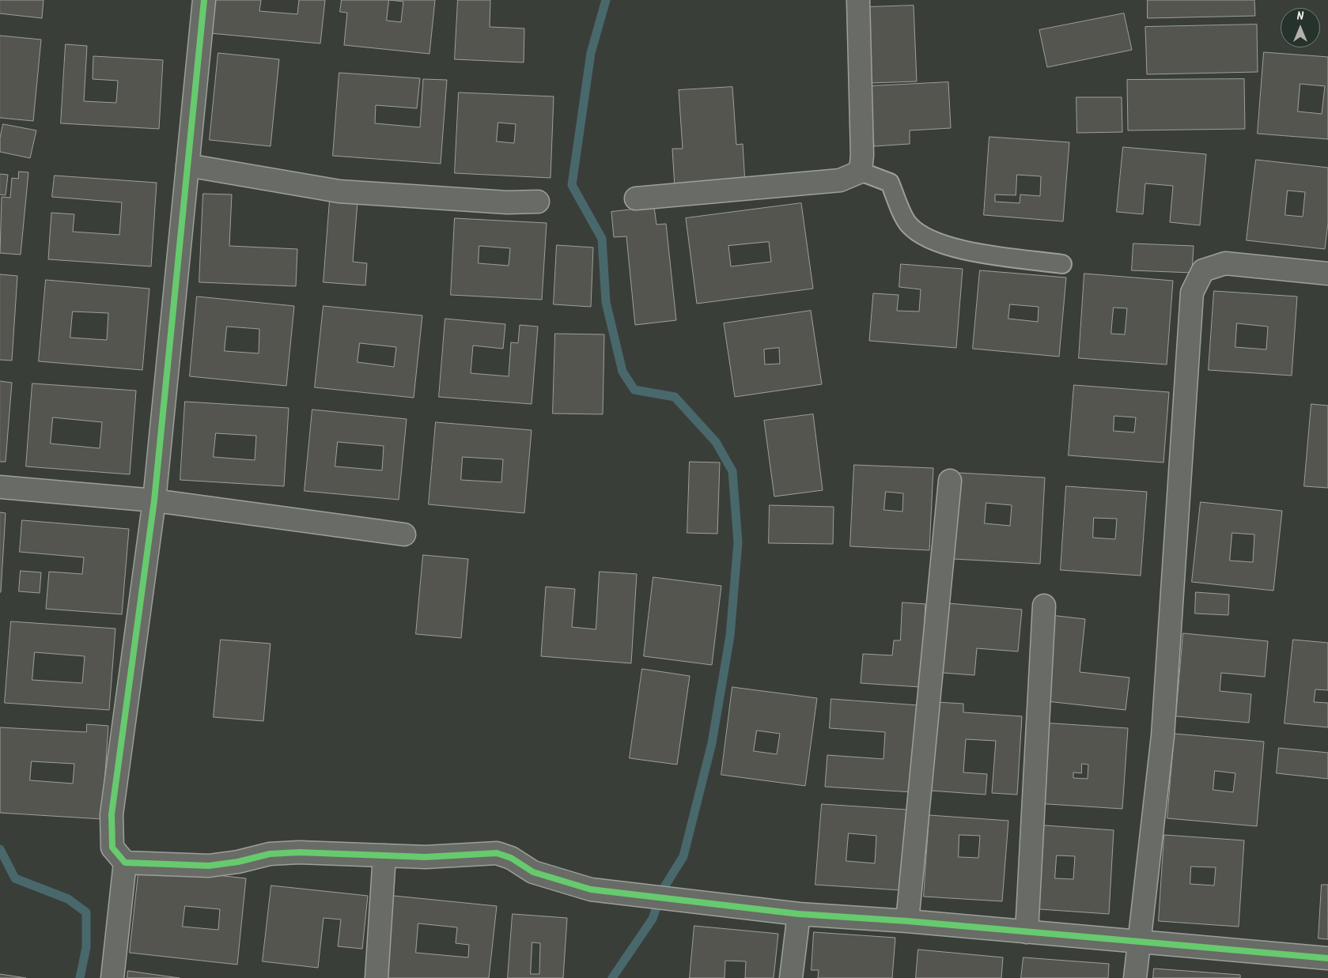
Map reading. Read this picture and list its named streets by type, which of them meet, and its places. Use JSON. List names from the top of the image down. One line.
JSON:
{"north":"top"}
